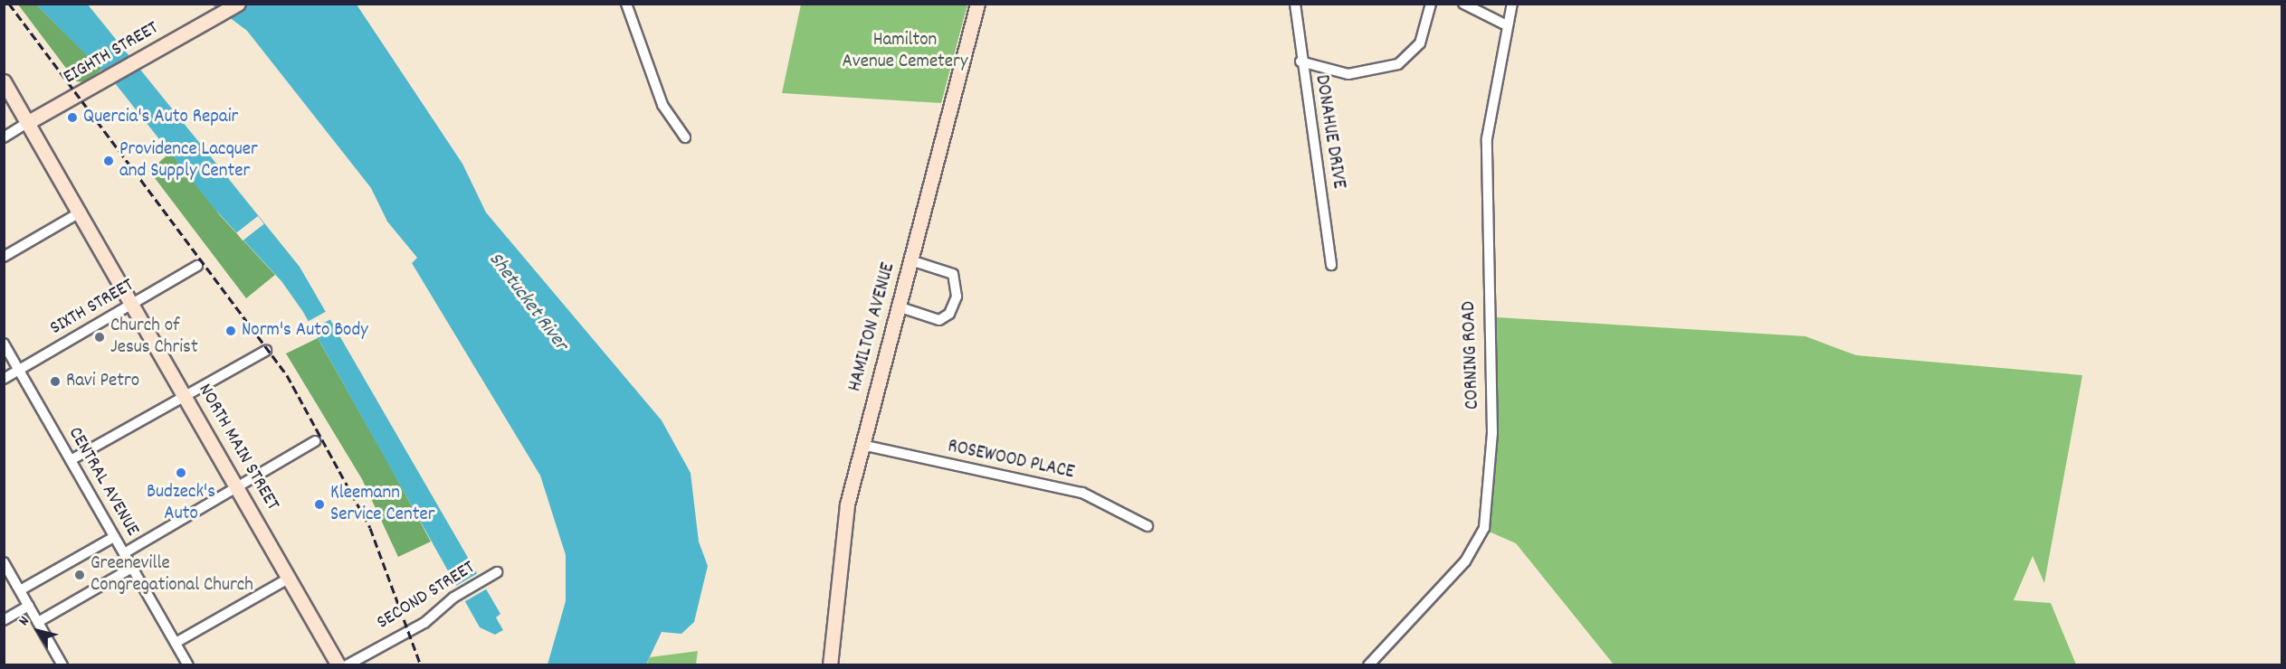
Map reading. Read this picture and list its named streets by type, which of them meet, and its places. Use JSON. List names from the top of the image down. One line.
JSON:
{"streets":{"main road":["EIGHTH STREET","HAMILTON AVENUE","NORTH MAIN STREET"],"street":["DONAHUE DRIVE","SIXTH STREET","CORNING ROAD","ROSEWOOD PLACE","CENTRAL AVENUE","SECOND STREET"]},"crossings":[["EIGHTH STREET","NORTH MAIN STREET"],["SIXTH STREET","NORTH MAIN STREET"],["SIXTH STREET","CENTRAL AVENUE"],["HAMILTON AVENUE","ROSEWOOD PLACE"]],"water":["Shetucket River"],"parks":["Hamilton Avenue Cemetery"],"places":["Quercia's Auto Repair","Providence Lacquer and Supply Center","Norm's Auto Body","Church of Jesus Christ","Ravi Petro","Budzeck's Auto","Kleemann Service Center","Greeneville Congregational Church"],"north":"top left"}
